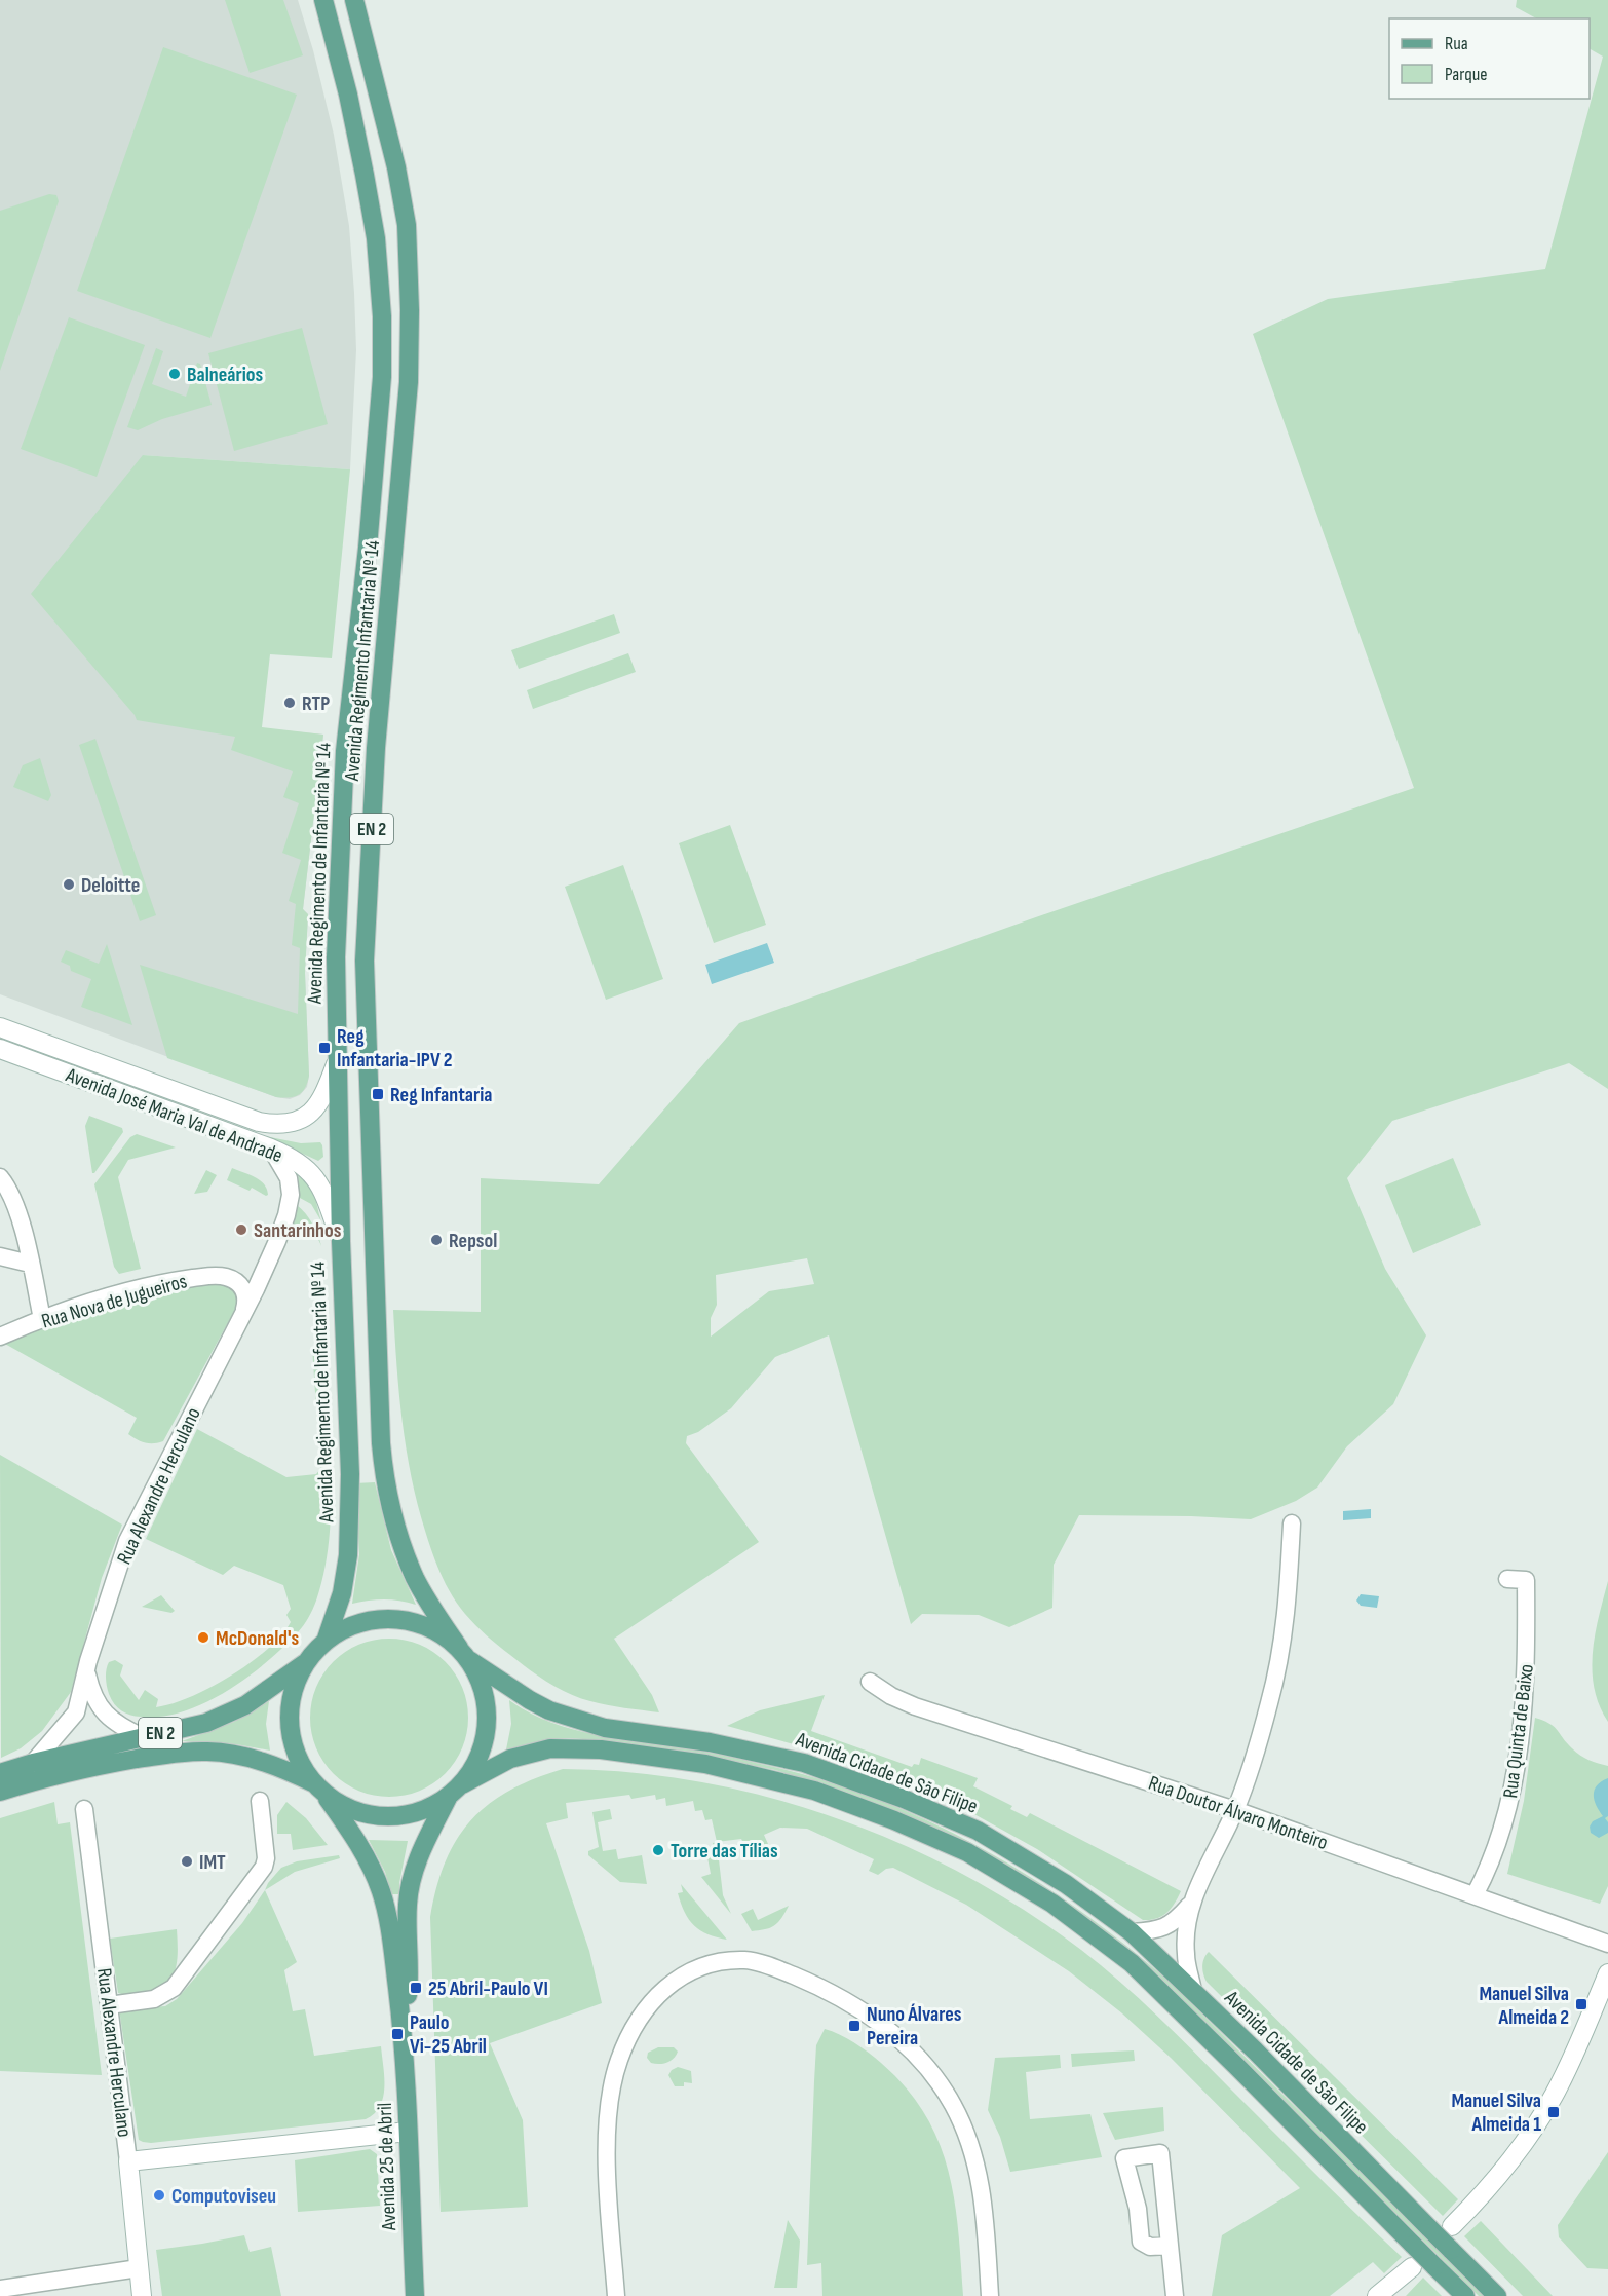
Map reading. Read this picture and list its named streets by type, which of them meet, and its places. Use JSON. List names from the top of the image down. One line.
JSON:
{"streets":{"main road":["Avenida Regimento Infantaria Nº 14","EN 2","Avenida Regimento de Infantaria Nº 14","Avenida Cidade de São Filipe","Avenida 25 de Abril"],"street":["Avenida José Maria Val de Andrade","Rua Nova de Jugueiros","Rua Alexandre Herculano","Rua Quinta de Baixo","Rua Doutor Álvaro Monteiro"]},"crossings":[["Avenida Regimento Infantaria Nº 14","EN 2"],["Avenida Regimento Infantaria Nº 14","Avenida Regimento de Infantaria Nº 14"],["Avenida Regimento Infantaria Nº 14","Avenida Cidade de São Filipe"],["Avenida Regimento Infantaria Nº 14","Avenida 25 de Abril"],["EN 2","Avenida Regimento de Infantaria Nº 14"],["EN 2","Rua Alexandre Herculano"],["EN 2","Avenida Cidade de São Filipe"],["EN 2","Avenida 25 de Abril"],["Avenida Regimento de Infantaria Nº 14","Avenida José Maria Val de Andrade"],["Avenida Regimento de Infantaria Nº 14","Avenida Cidade de São Filipe"],["Avenida Regimento de Infantaria Nº 14","Avenida 25 de Abril"],["Avenida José Maria Val de Andrade","Rua Alexandre Herculano"],["Rua Nova de Jugueiros","Rua Alexandre Herculano"],["Rua Quinta de Baixo","Rua Doutor Álvaro Monteiro"],["Avenida Cidade de São Filipe","Avenida 25 de Abril"]],"places":{"other":["Balneários","RTP","Deloitte","Santarinhos","Repsol","McDonald's","Torre das Tílias","IMT","Computoviseu"],"transit":["Reg Infantaria-IPV 2","Reg Infantaria","25 Abril-Paulo VI","Manuel Silva Almeida 2","Nuno Álvares Pereira","Paulo Vi-25 Abril","Manuel Silva Almeida 1"]},"legend":["Rua","Parque"]}
